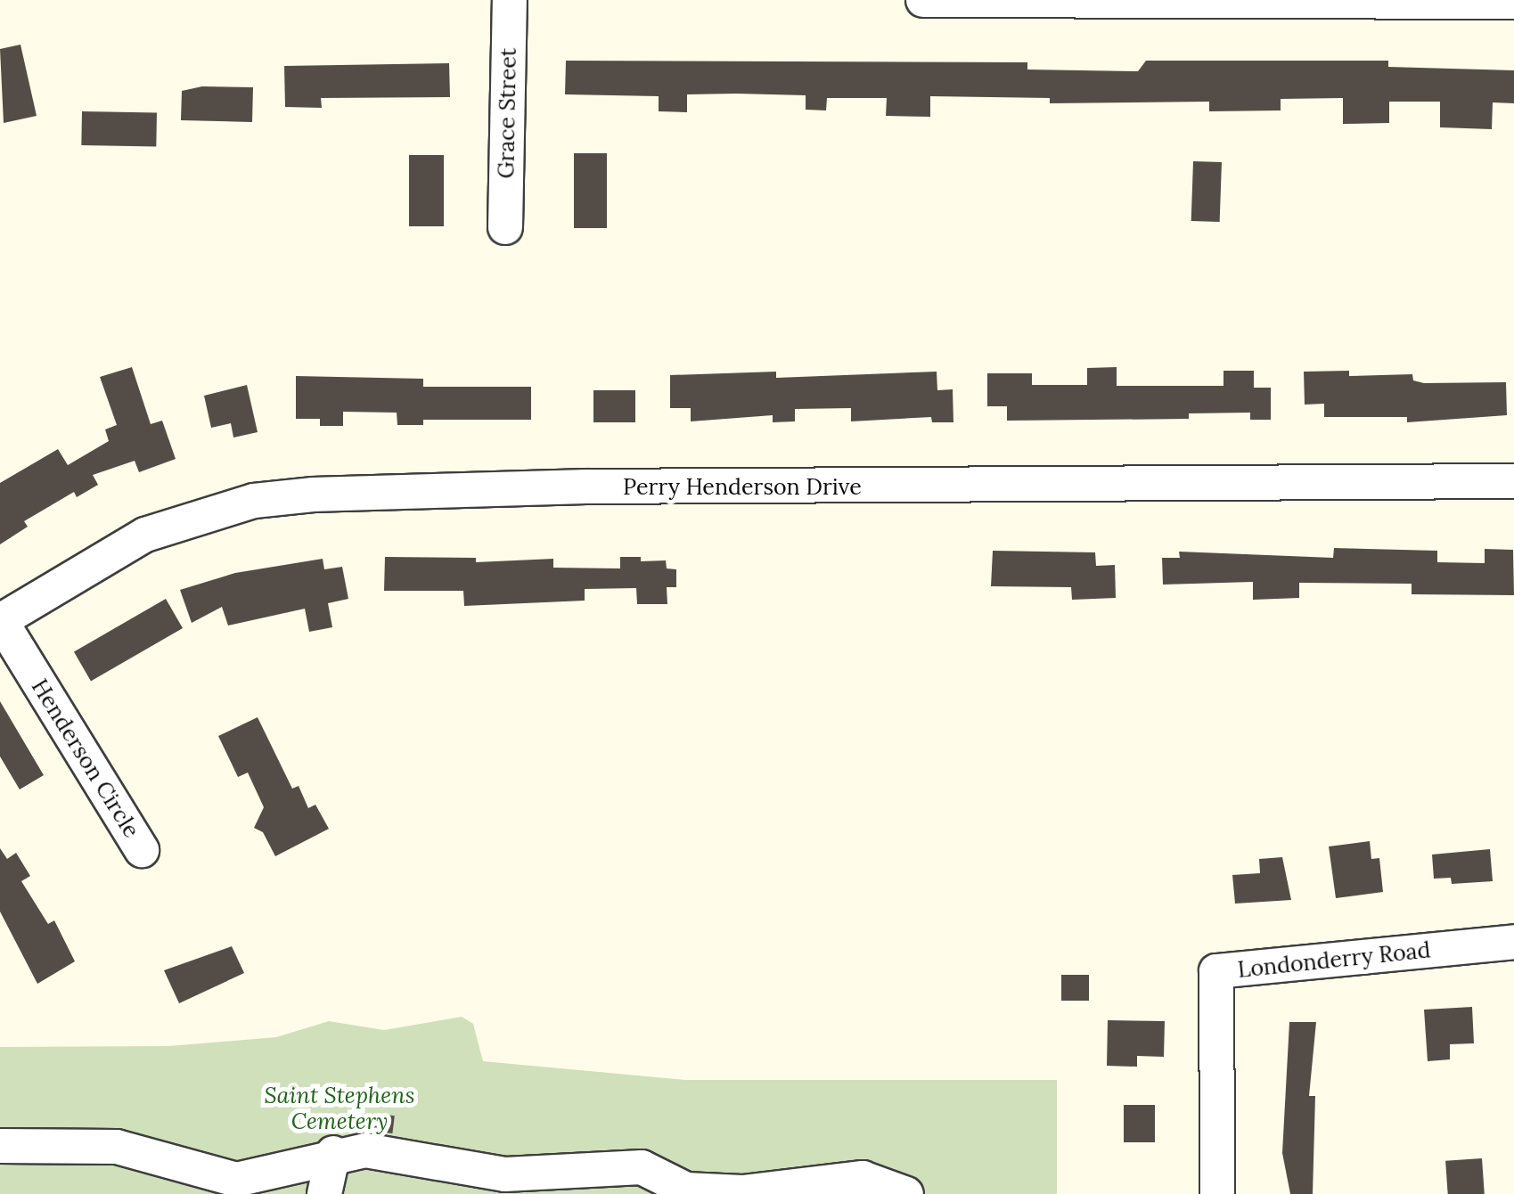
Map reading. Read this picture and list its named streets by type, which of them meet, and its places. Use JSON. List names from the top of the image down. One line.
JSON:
{"streets":{"street":["Grace Street","Perry Henderson Drive","Henderson Circle","Londonderry Road"]},"crossings":[["Perry Henderson Drive","Henderson Circle"]],"parks":["Saint Stephens Cemetery"]}
